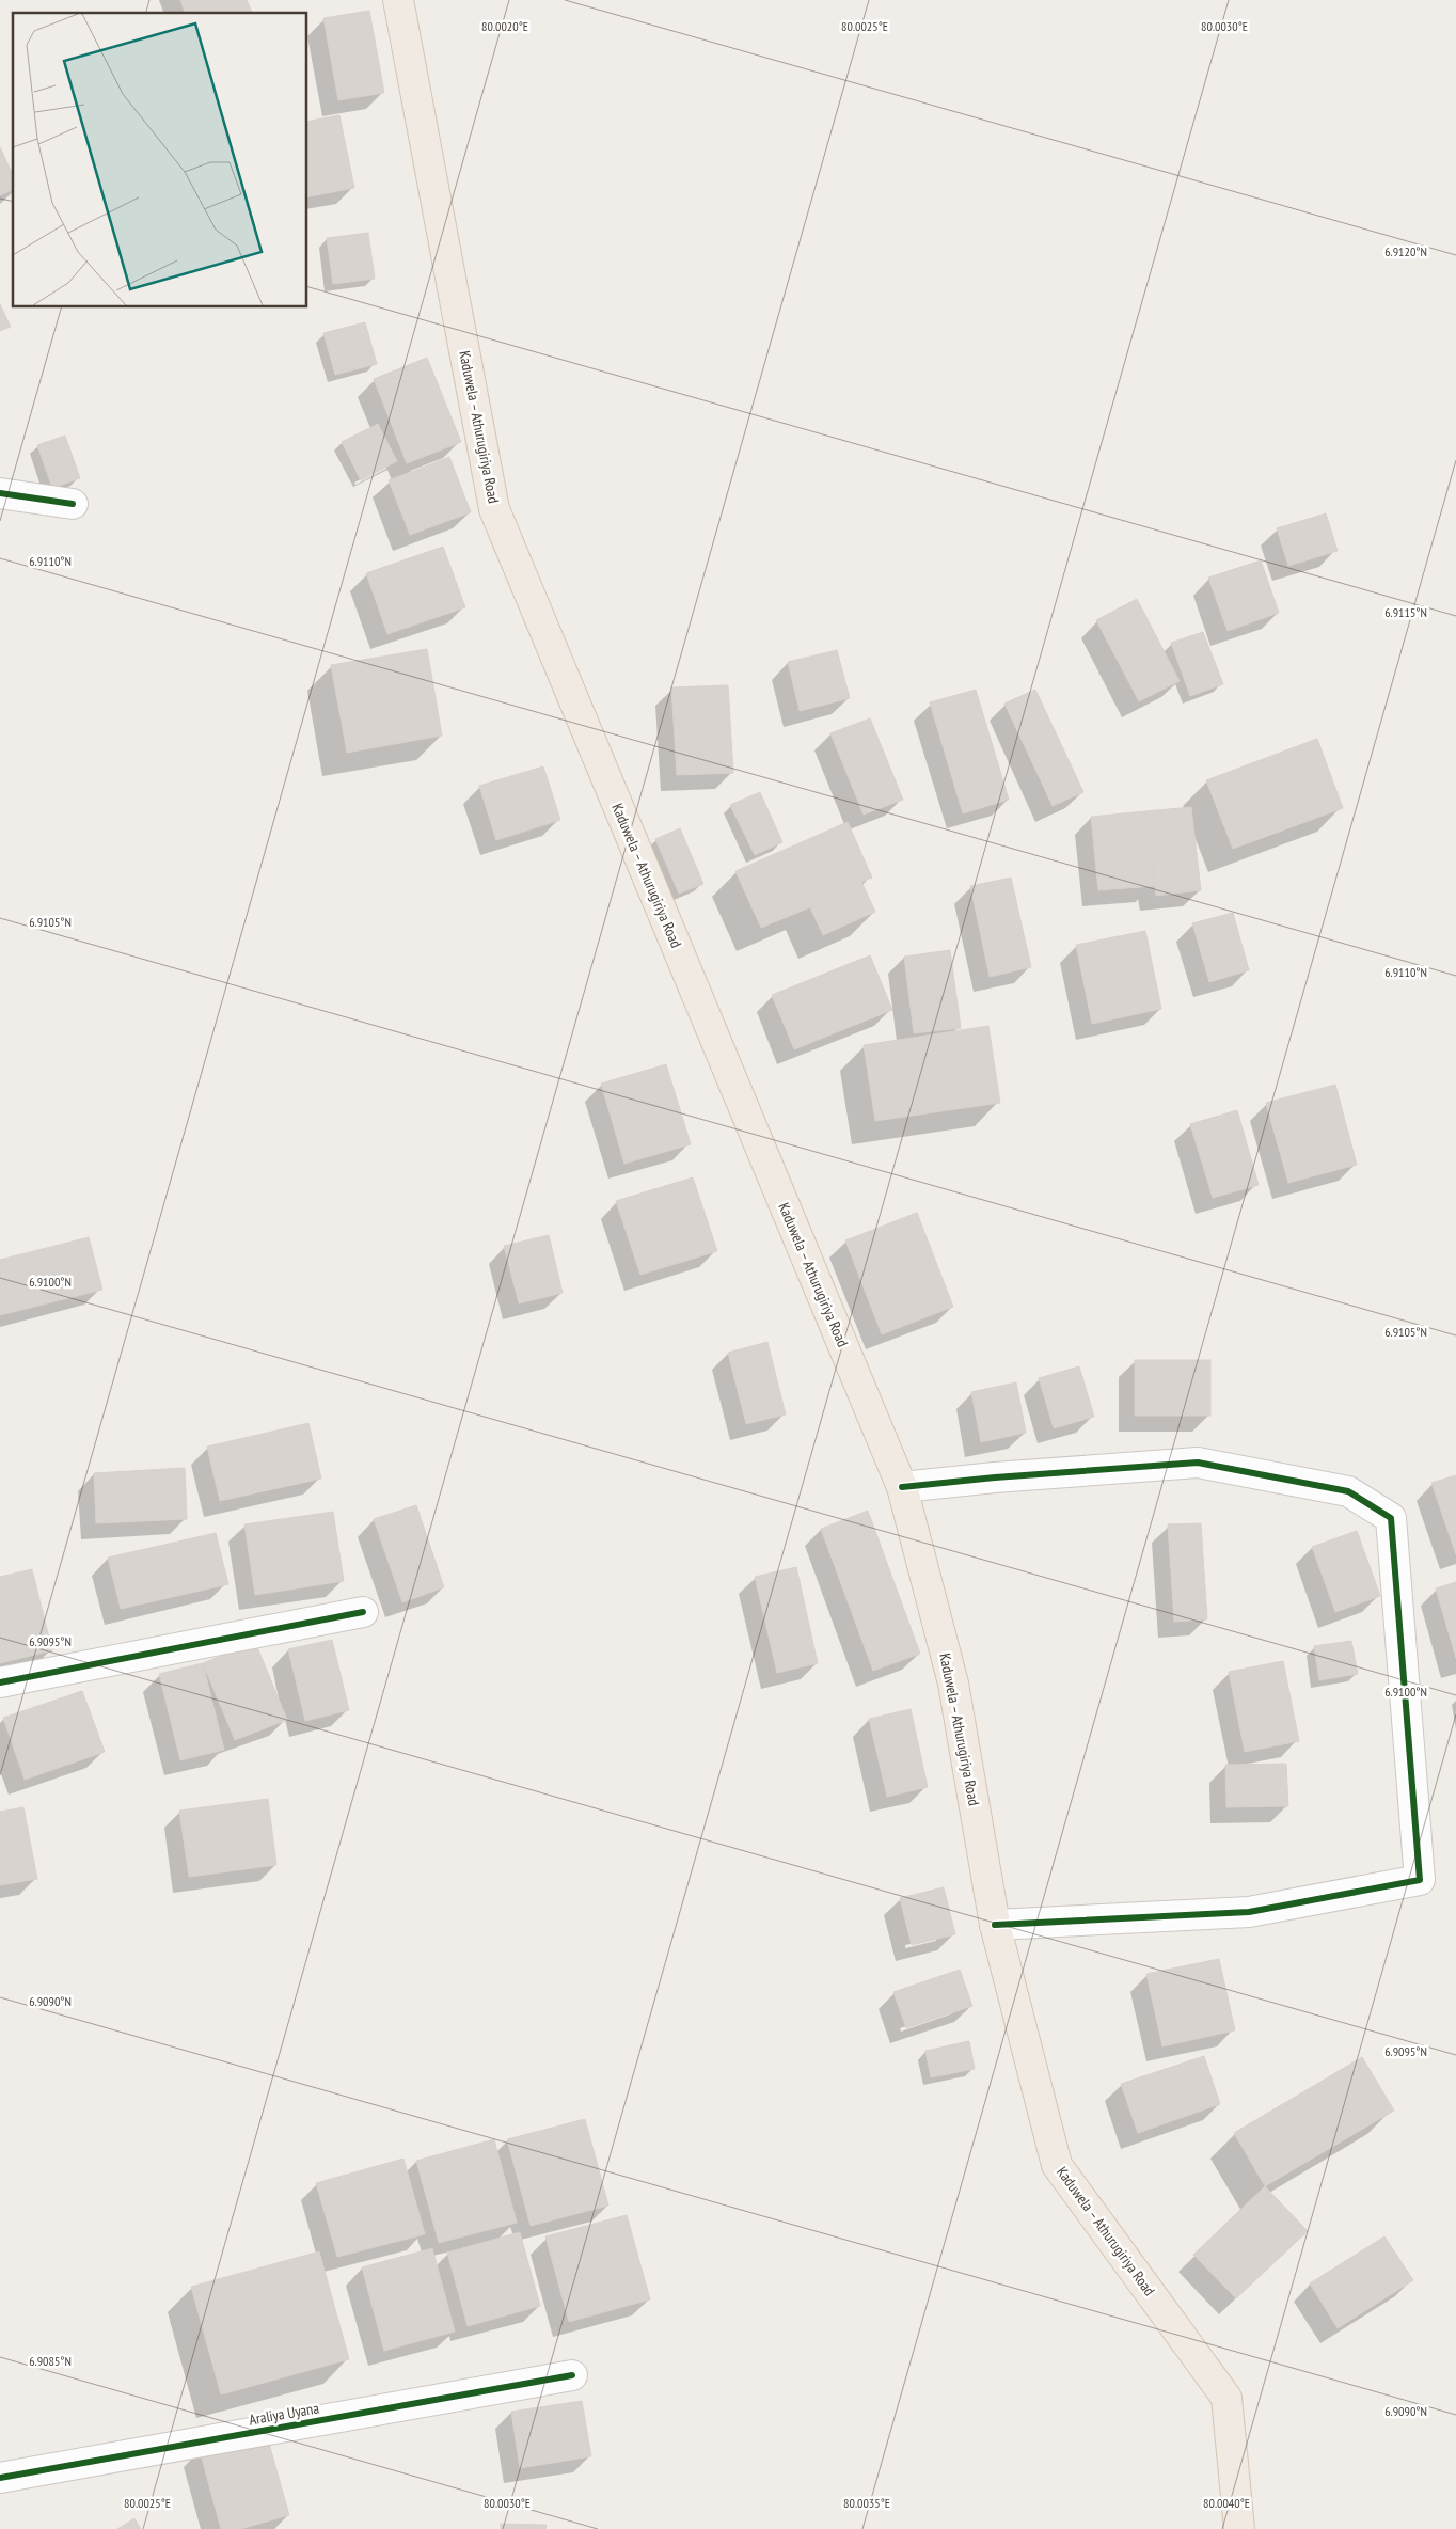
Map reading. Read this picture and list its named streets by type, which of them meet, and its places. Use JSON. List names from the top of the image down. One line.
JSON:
{"streets":{"main road":["Kaduwela – Athurugiriya Road"],"street":["Araliya Uyana"]},"coordinates":["80.0020°E","80.0025°E","80.0030°E","6.9120°N","6.9110°N","6.9115°N","6.9105°N","6.9100°N","6.9095°N","6.9090°N","6.9085°N","80.0035°E","80.0040°E"]}
